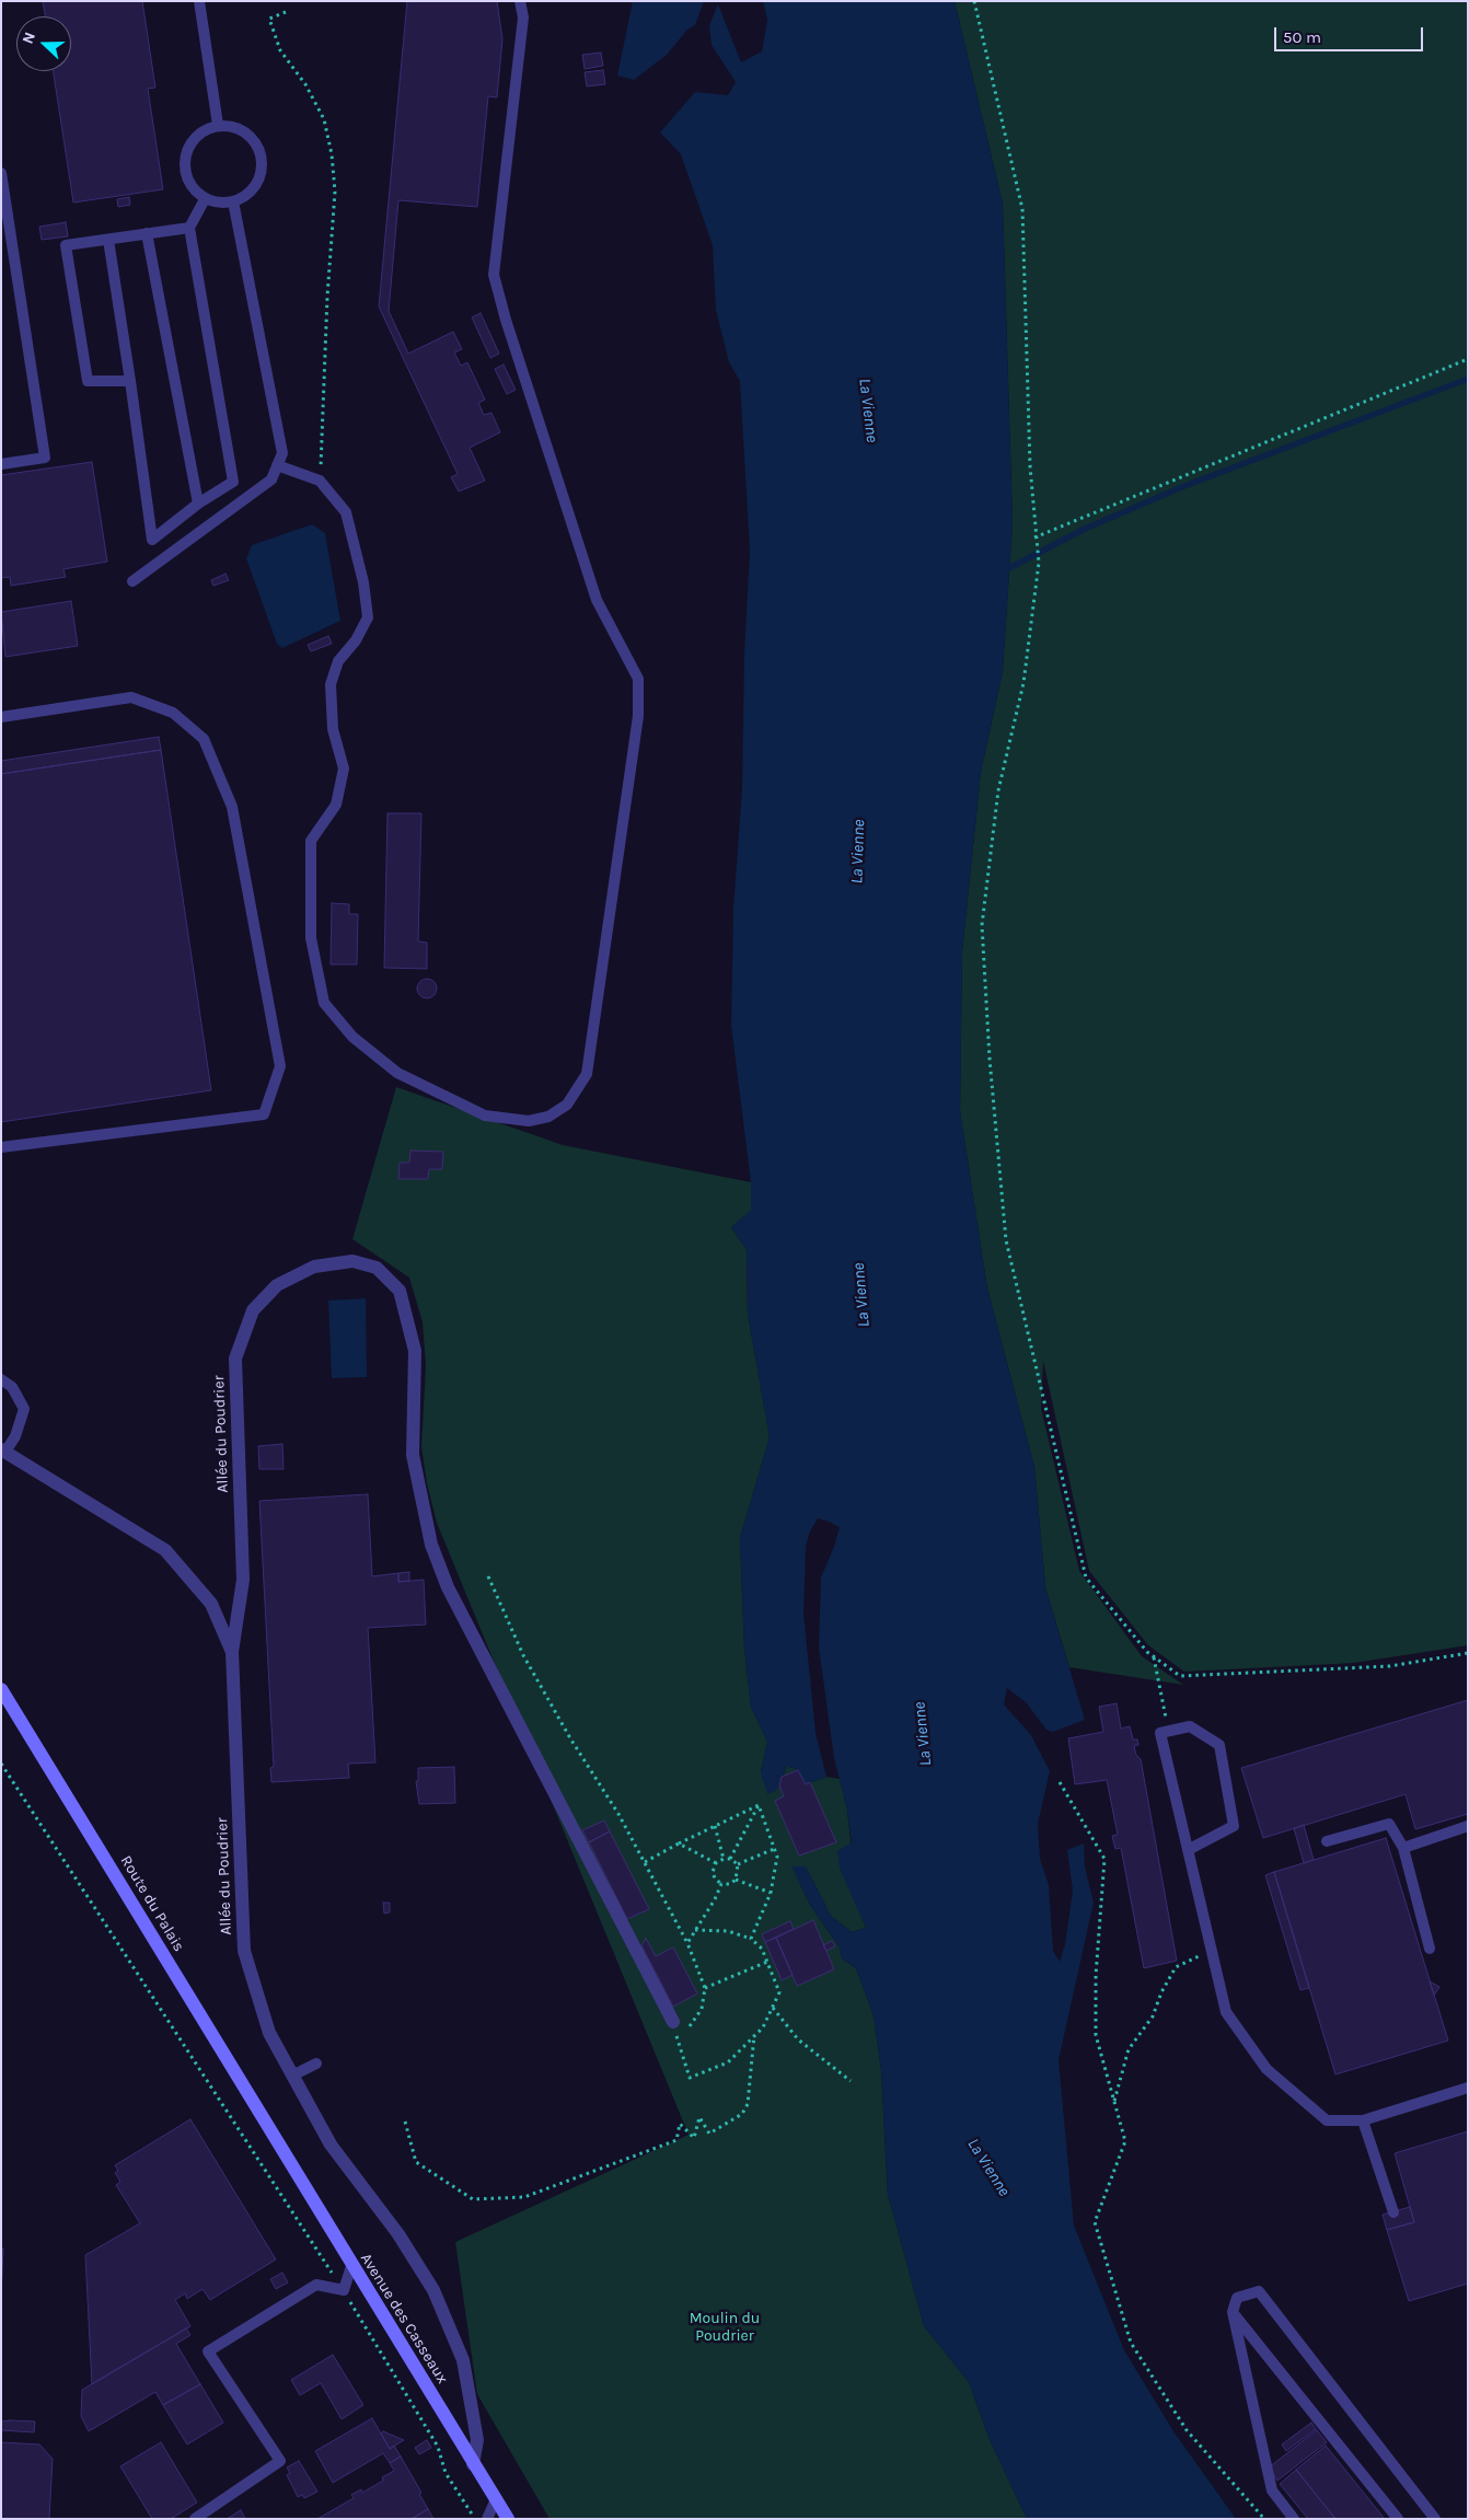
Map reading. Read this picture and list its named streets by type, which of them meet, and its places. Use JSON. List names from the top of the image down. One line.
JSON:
{"streets":{"main road":["Route du Palais","Avenue des Casseaux"],"street":["Allée du Poudrier"]},"crossings":[["Allée du Poudrier","Avenue des Casseaux"],["Route du Palais","Avenue des Casseaux"]],"water":["La Vienne"],"parks":["Moulin du Poudrier"],"scale_bar":"50 m","north":"left"}
